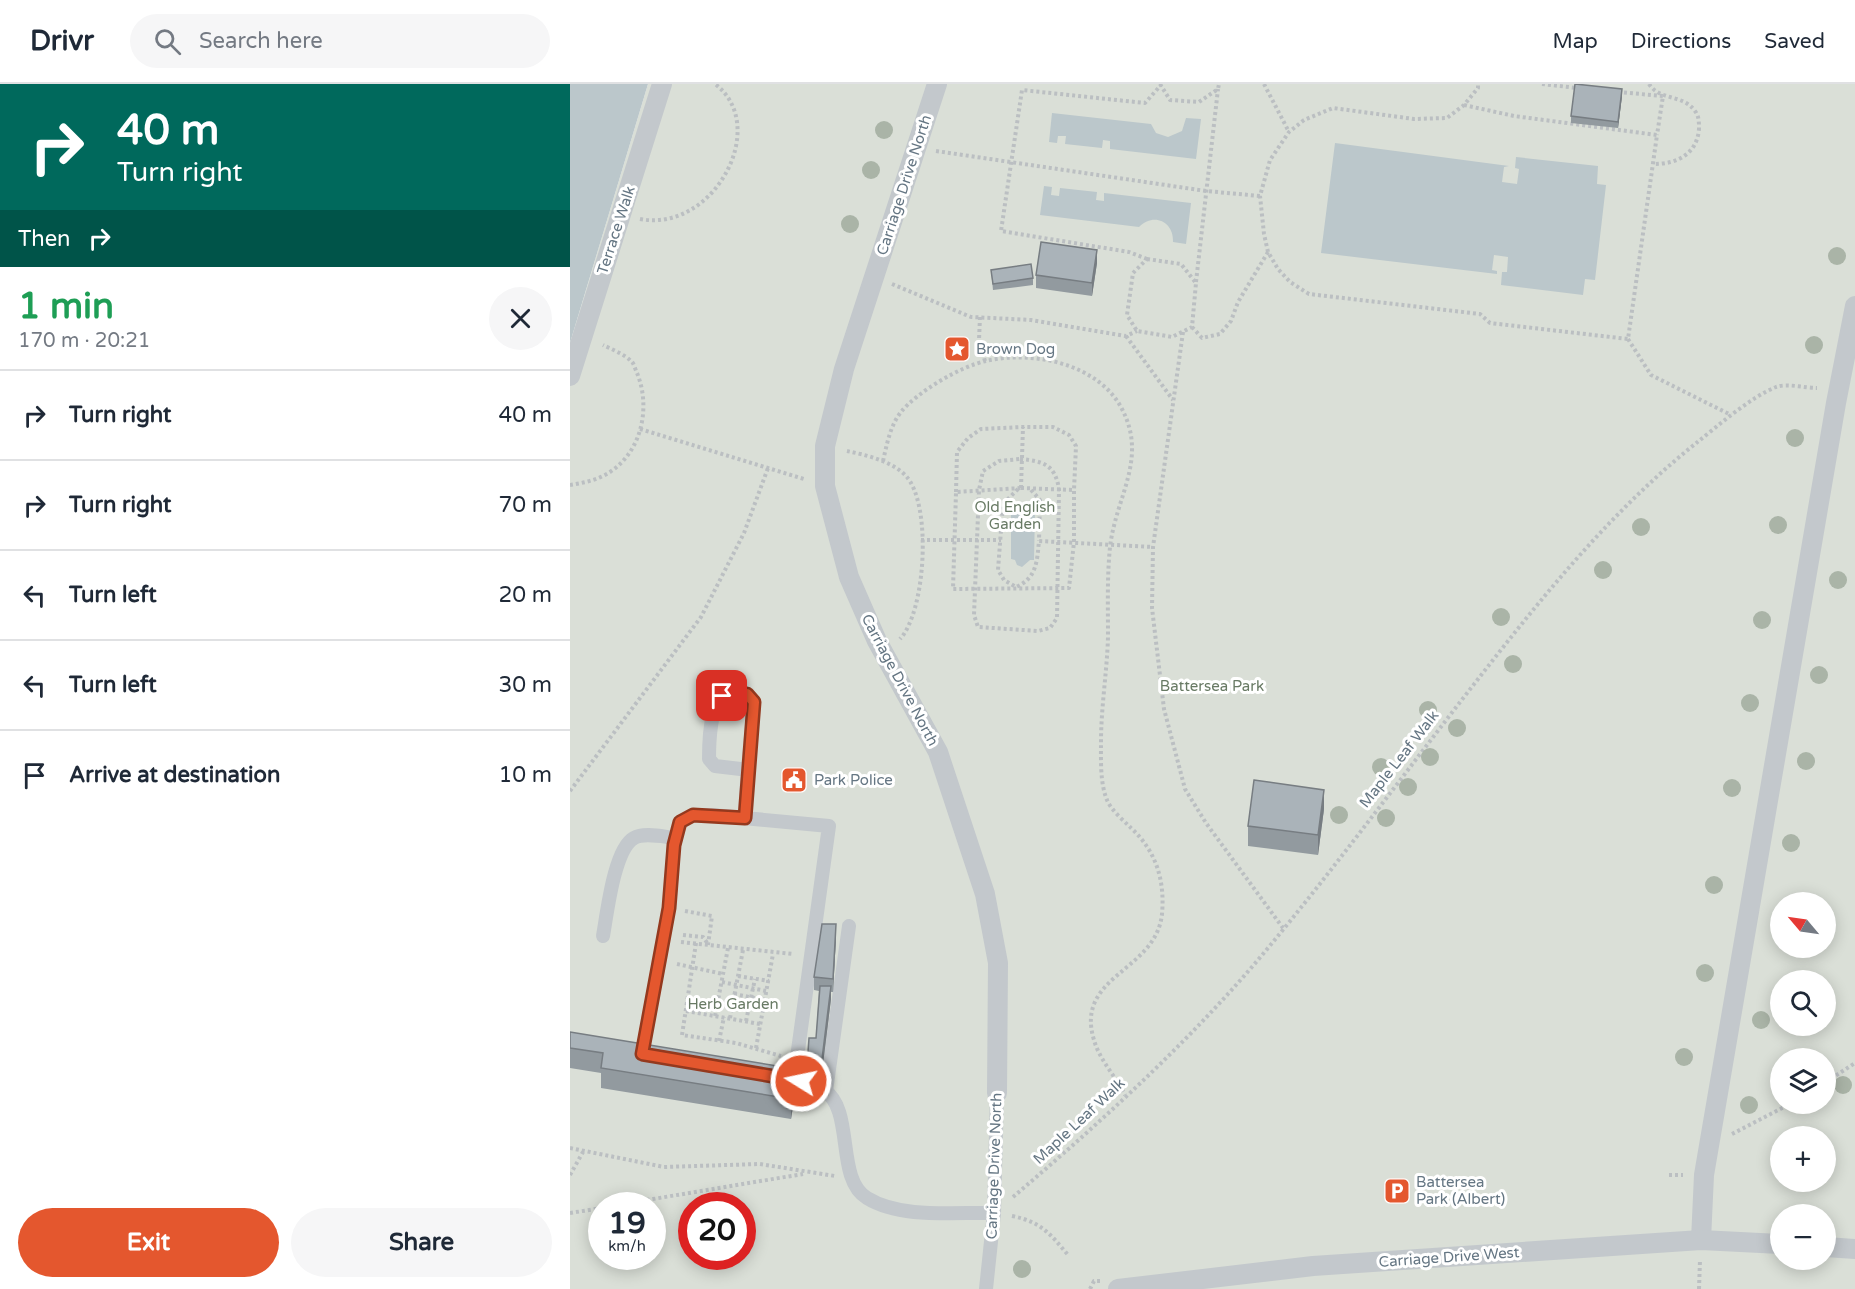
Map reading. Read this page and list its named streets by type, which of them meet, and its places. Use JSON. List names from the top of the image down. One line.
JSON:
{"streets":{"street":["Carriage Drive North","Terrace Walk","Carriage Drive West"],"path":["Maple Leaf Walk"]},"crossings":[["Carriage Drive North","Maple Leaf Walk"]],"parks":["Old English Garden","Battersea Park","Herb Garden"],"places":{"place":["Brown Dog"],"public building":["Park Police"],"parking":["Battersea Park (Albert)"]},"north":"top left","page":{"header":"Drivr","search":"Search here","nav":["Map","Directions","Saved"],"turn":["40 m","Turn right"],"then":"Then","heading":["1 min","170 m · 20:21"],"list":[{"name":"Turn right","value":"40 m"},{"name":"Turn right","value":"70 m"},{"name":"Turn left","value":"20 m"},{"name":"Turn left","value":"30 m"},{"name":"Arrive at destination","value":"10 m"}],"map_buttons":["+","−"],"speed":"19 km/h","limit":"20","buttons":["Exit","Share"]}}
